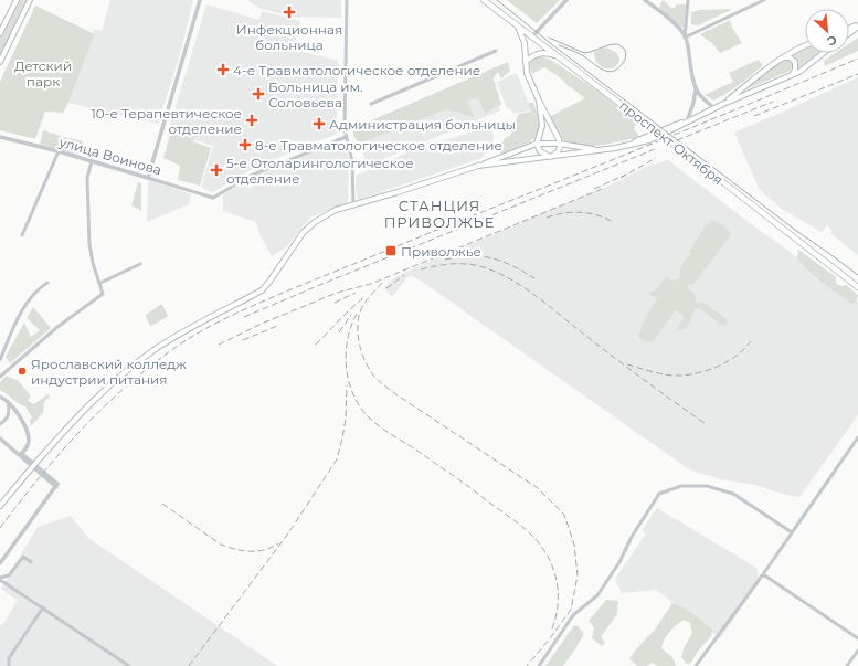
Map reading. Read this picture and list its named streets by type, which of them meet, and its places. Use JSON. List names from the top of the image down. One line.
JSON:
{"streets":{"main road":["проспект Октября"],"street":["улица Воинова"]},"districts":["СТАНЦИЯ ПРИВОЛЖЬЕ"],"parks":["Детский парк"],"places":{"health":["Инфекционная больница","4-е Травматологическое отделение","Больница им. Соловьева","10-е Терапевтическое отделение","Администрация больницы","8-е Травматологическое отделение","5-е Отоларингологическое отделение"],"transit":["Приволжье"],"other":["Ярославский колледж индустрии питания"]},"north":"bottom right"}
